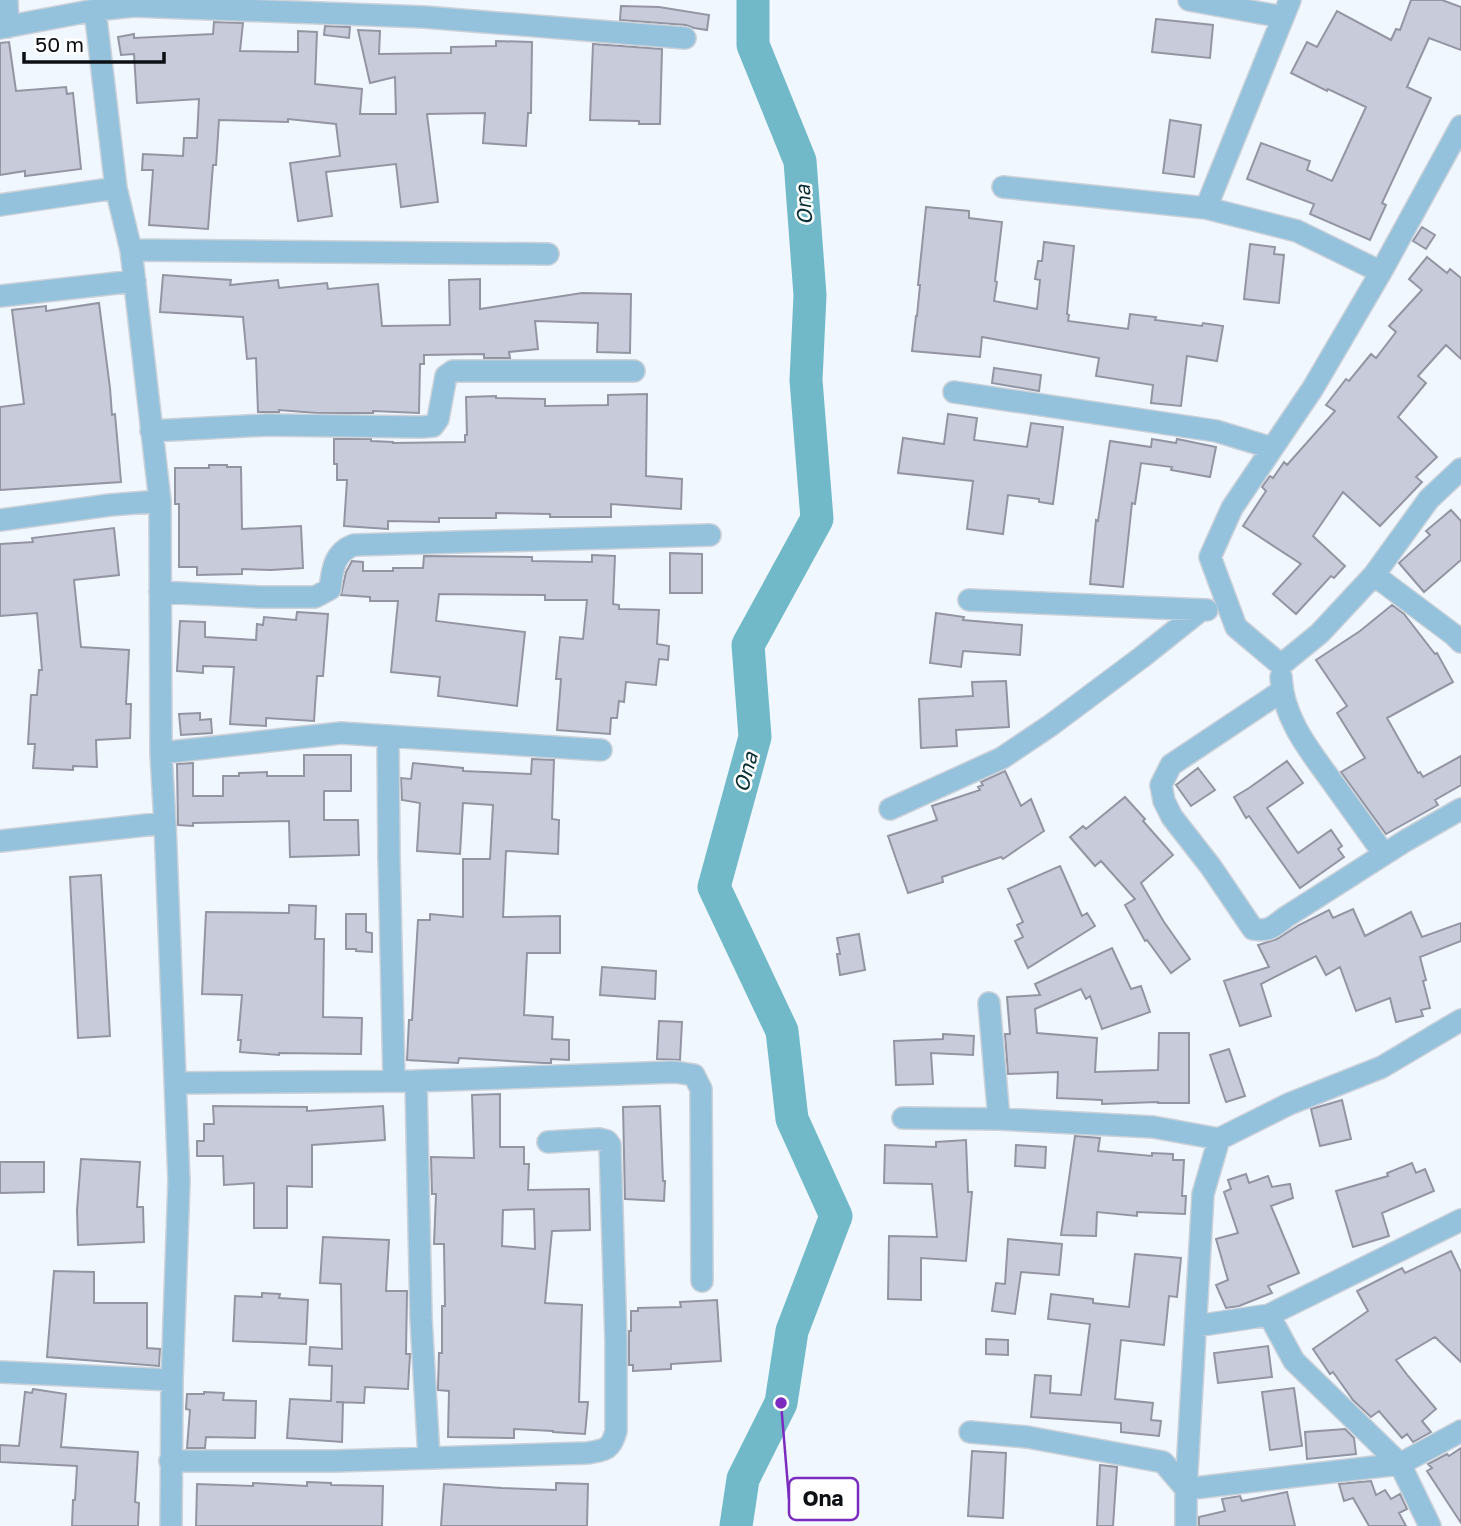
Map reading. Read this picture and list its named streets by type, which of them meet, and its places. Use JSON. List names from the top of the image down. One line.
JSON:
{"water":["Ona"],"places":["Ona"],"scale_bar":"50 m"}
